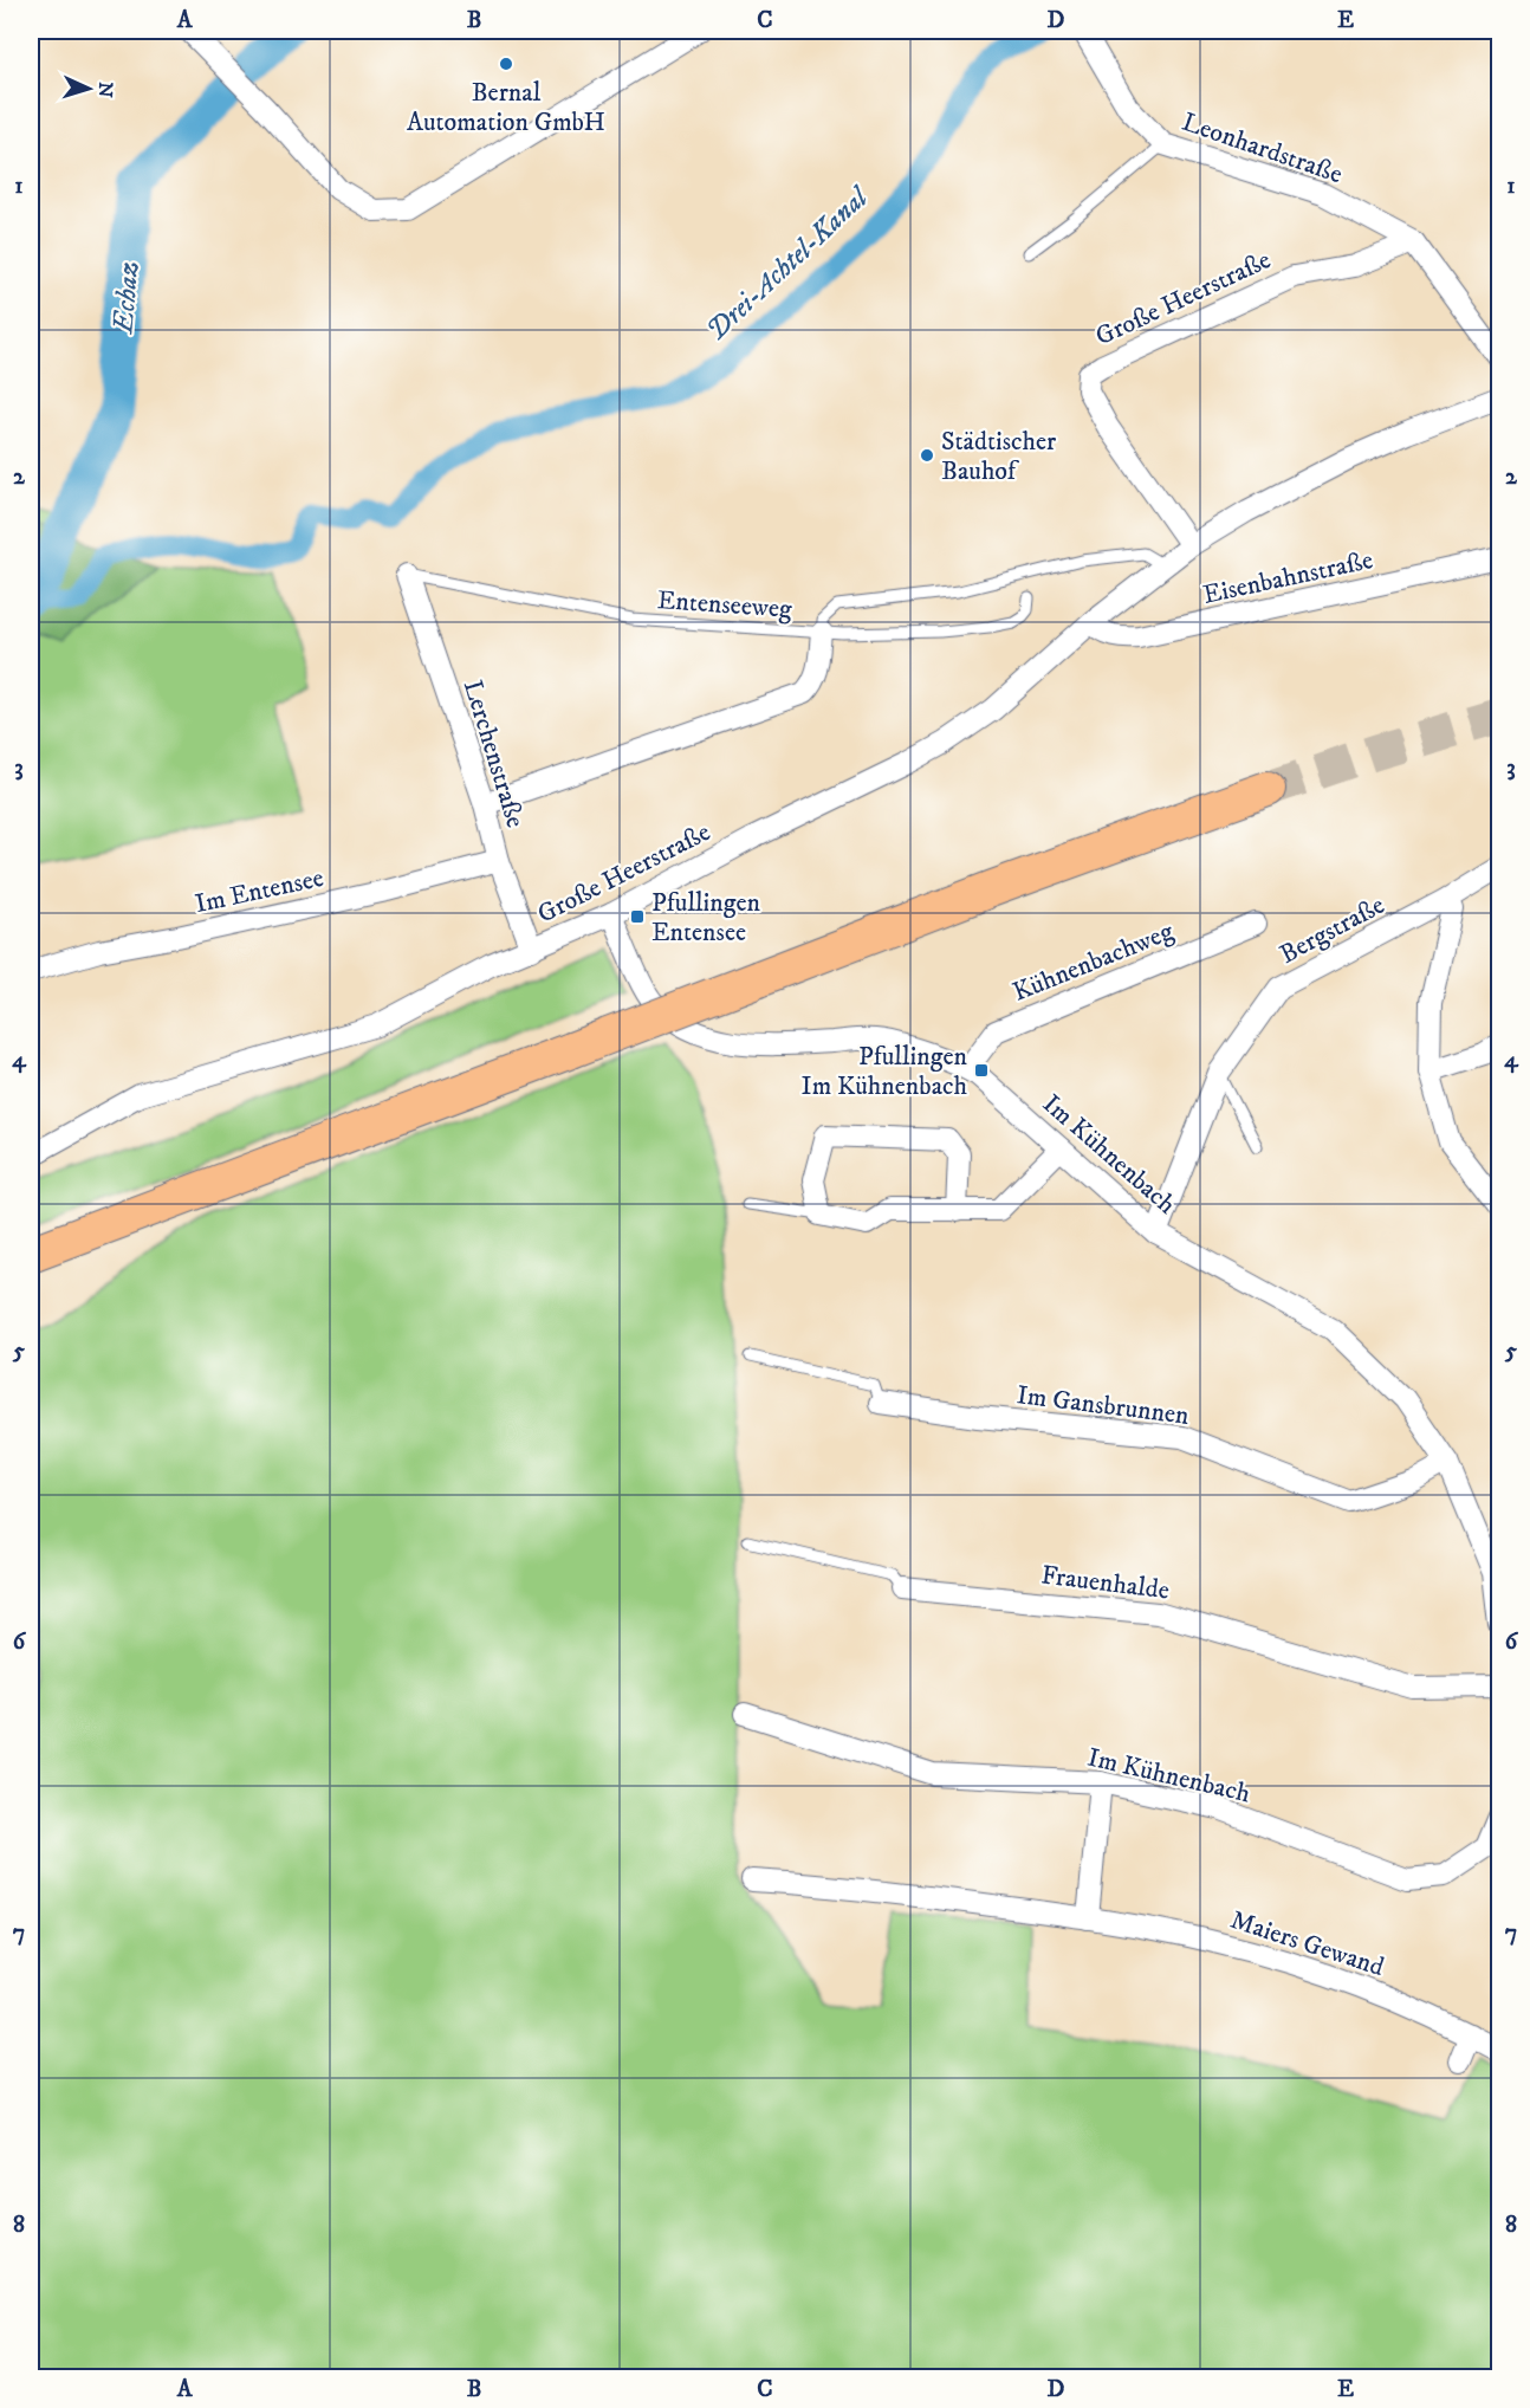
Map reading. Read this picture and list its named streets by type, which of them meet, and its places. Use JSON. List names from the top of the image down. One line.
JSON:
{"streets":{"street":["Leonhardstraße","Große Heerstraße","Eisenbahnstraße","Lerchenstraße","Im Entensee","Bergstraße","Kühnenbachweg","Im Kühnenbach","Im Gansbrunnen","Frauenhalde","Maiers Gewand"],"lane":["Entenseeweg"]},"crossings":[["Leonhardstraße","Große Heerstraße"],["Große Heerstraße","Eisenbahnstraße"],["Große Heerstraße","Lerchenstraße"],["Große Heerstraße","Im Kühnenbach"],["Entenseeweg","Lerchenstraße"],["Lerchenstraße","Im Entensee"],["Bergstraße","Im Kühnenbach"],["Kühnenbachweg","Im Kühnenbach"],["Im Kühnenbach","Im Gansbrunnen"]],"water":["Drei-Achtel-Kanal","Echaz"],"places":{"other":["Bernal Automation GmbH","Städtischer Bauhof"],"transit":["Pfullingen Entensee","Pfullingen Im Kühnenbach"]},"north":"right","grid":{"columns":["A","B","C","D","E"],"rows":["1","2","3","4","5","6","7","8"]}}
